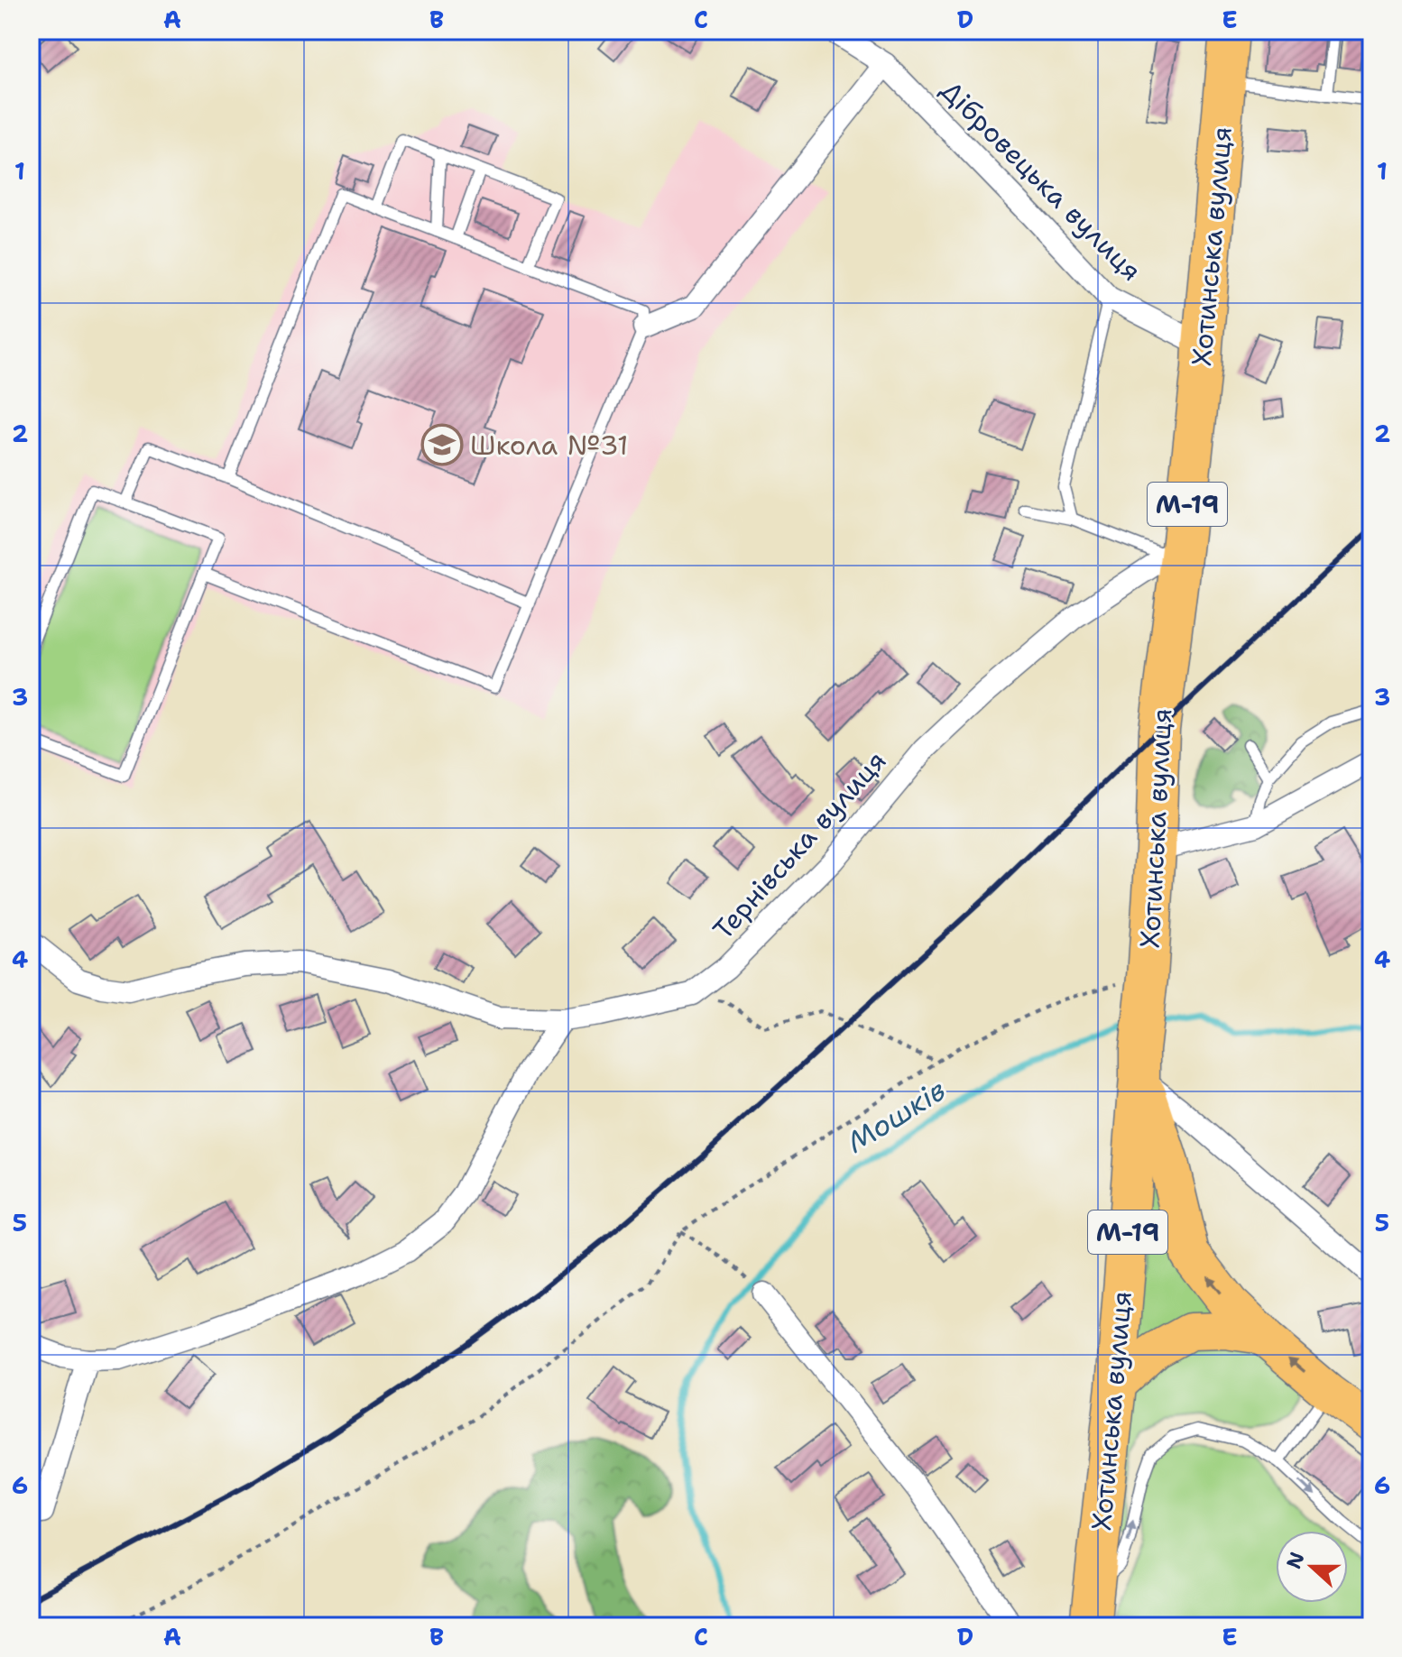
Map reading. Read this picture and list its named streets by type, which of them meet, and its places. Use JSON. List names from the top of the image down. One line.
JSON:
{"streets":{"highway":["Хотинська вулиця","М-19"],"street":["Дібровецька вулиця","Тернівська вулиця"]},"crossings":[["Дібровецька вулиця","Хотинська вулиця"],["Хотинська вулиця","Тернівська вулиця"]],"water":["Мошків"],"places":{"school or university":["Школа №31"]},"north":"left","grid":{"columns":["A","B","C","D","E"],"rows":["1","2","3","4","5","6"]}}
